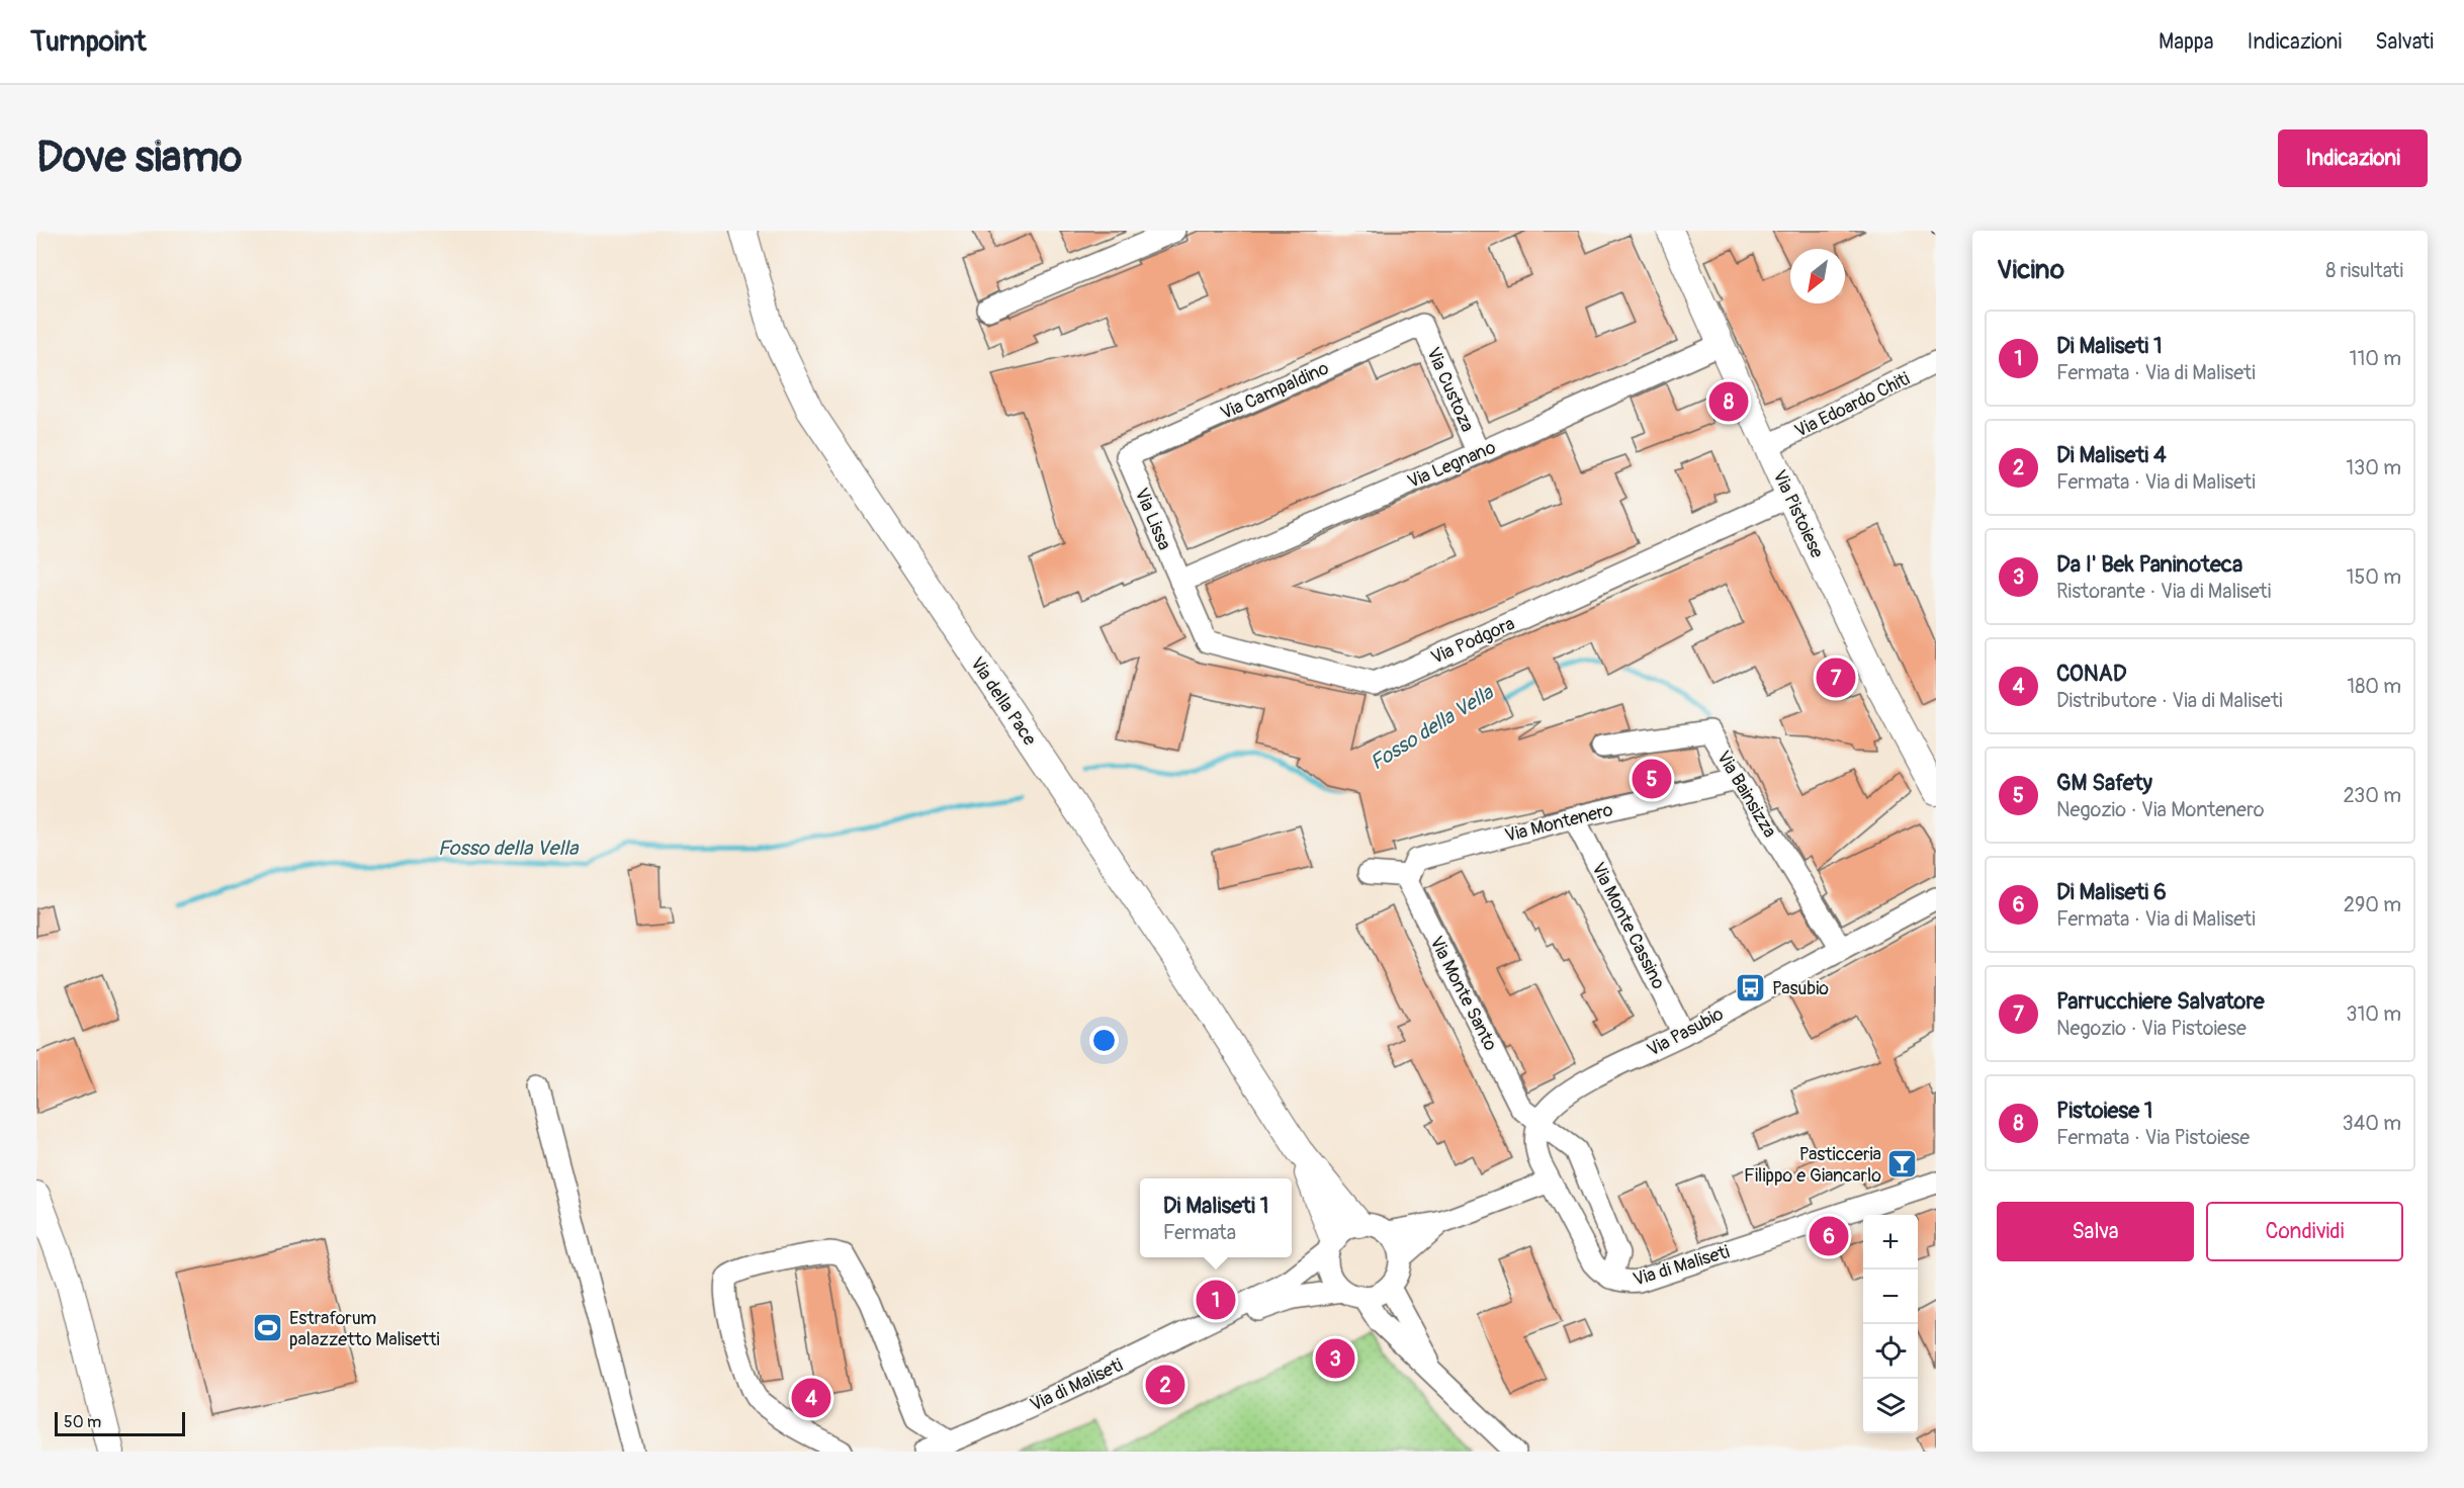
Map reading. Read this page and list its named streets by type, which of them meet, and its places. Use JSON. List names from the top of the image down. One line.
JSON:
{"streets":{"main road":["Via Pistoiese","Via della Pace"],"street":["Via Custoza","Via Campaldino","Via Edoardo Chiti","Via Legnano","Via Lissa","Via Podgora","Via Bainsizza","Via Montenero","Via Monte Cassino","Via Monte Santo","Via Pasubio","Via di Maliseti"]},"crossings":[["Via Custoza","Via Campaldino"],["Via Custoza","Via Legnano"],["Via Campaldino","Via Lissa"],["Via Edoardo Chiti","Via Pistoiese"],["Via Legnano","Via Pistoiese"],["Via Legnano","Via Lissa"],["Via Legnano","Via Podgora"],["Via Pistoiese","Via Podgora"],["Via Lissa","Via Podgora"],["Via Bainsizza","Via Montenero"],["Via Bainsizza","Via Pasubio"],["Via Montenero","Via Monte Cassino"],["Via Montenero","Via Monte Santo"],["Via Monte Cassino","Via Pasubio"],["Via Monte Santo","Via Pasubio"],["Via Monte Santo","Via di Maliseti"],["Via Pasubio","Via di Maliseti"]],"water":["Fosso della Vella"],"places":{"bus stop":["Pasubio"],"bar":["Pasticceria Filippo e Giancarlo"],"sports":["Estraforum palazzetto Malisetti"]},"scale_bar":"50 m","north":"bottom left","page":{"header":"Turnpoint","nav":["Mappa","Indicazioni","Salvati"],"buttons":["Indicazioni",["Salva","Condividi"]],"title":"Dove siamo","heading":["Vicino","8 risultati"],"list":[{"mark":"1","name":"Di Maliseti 1","note":"Fermata · Via di Maliseti","value":"110 m"},{"mark":"2","name":"Di Maliseti 4","note":"Fermata · Via di Maliseti","value":"130 m"},{"mark":"3","name":"Da I' Bek Paninoteca","note":"Ristorante · Via di Maliseti","value":"150 m"},{"mark":"4","name":"CONAD","note":"Distributore · Via di Maliseti","value":"180 m"},{"mark":"5","name":"GM Safety","note":"Negozio · Via Montenero","value":"230 m"},{"mark":"6","name":"Di Maliseti 6","note":"Fermata · Via di Maliseti","value":"290 m"},{"mark":"7","name":"Parrucchiere Salvatore","note":"Negozio · Via Pistoiese","value":"310 m"},{"mark":"8","name":"Pistoiese 1","note":"Fermata · Via Pistoiese","value":"340 m"}],"pins":["8","7","5","6","1","3","2","4"],"popup":["Di Maliseti 1","Fermata"],"map_buttons":["+","−"],"scale":"50 m"}}
